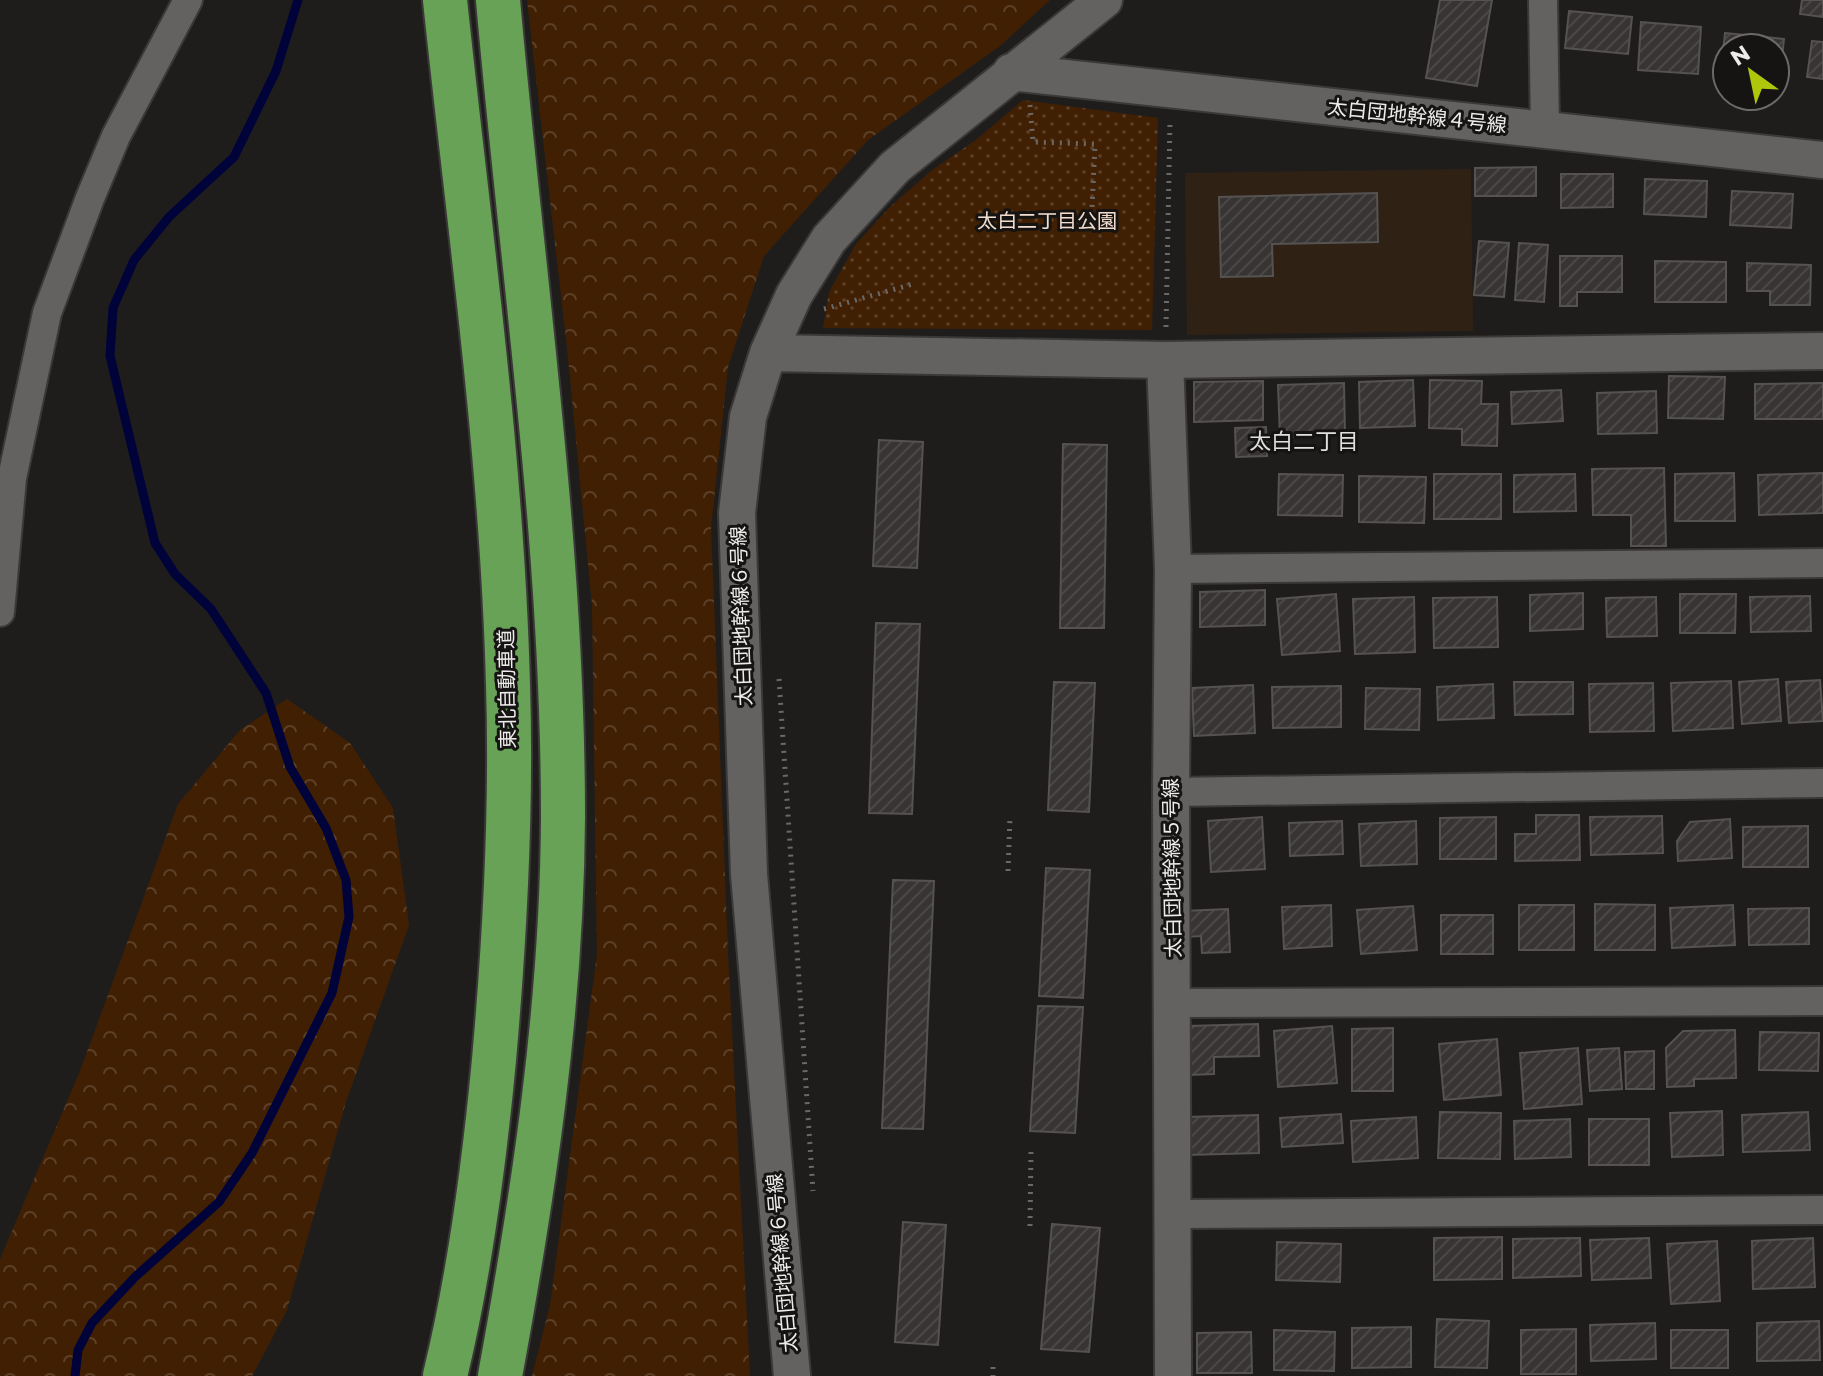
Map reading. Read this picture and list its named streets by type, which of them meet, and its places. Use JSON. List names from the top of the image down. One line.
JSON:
{"streets":{"highway":["東北自動車道"],"street":["太白団地幹線４号線","太白団地幹線６号線","太白団地幹線５号線"]},"crossings":[["太白団地幹線４号線","太白団地幹線６号線"]],"districts":["太白二丁目"],"parks":["太白二丁目公園"],"north":"top left"}
